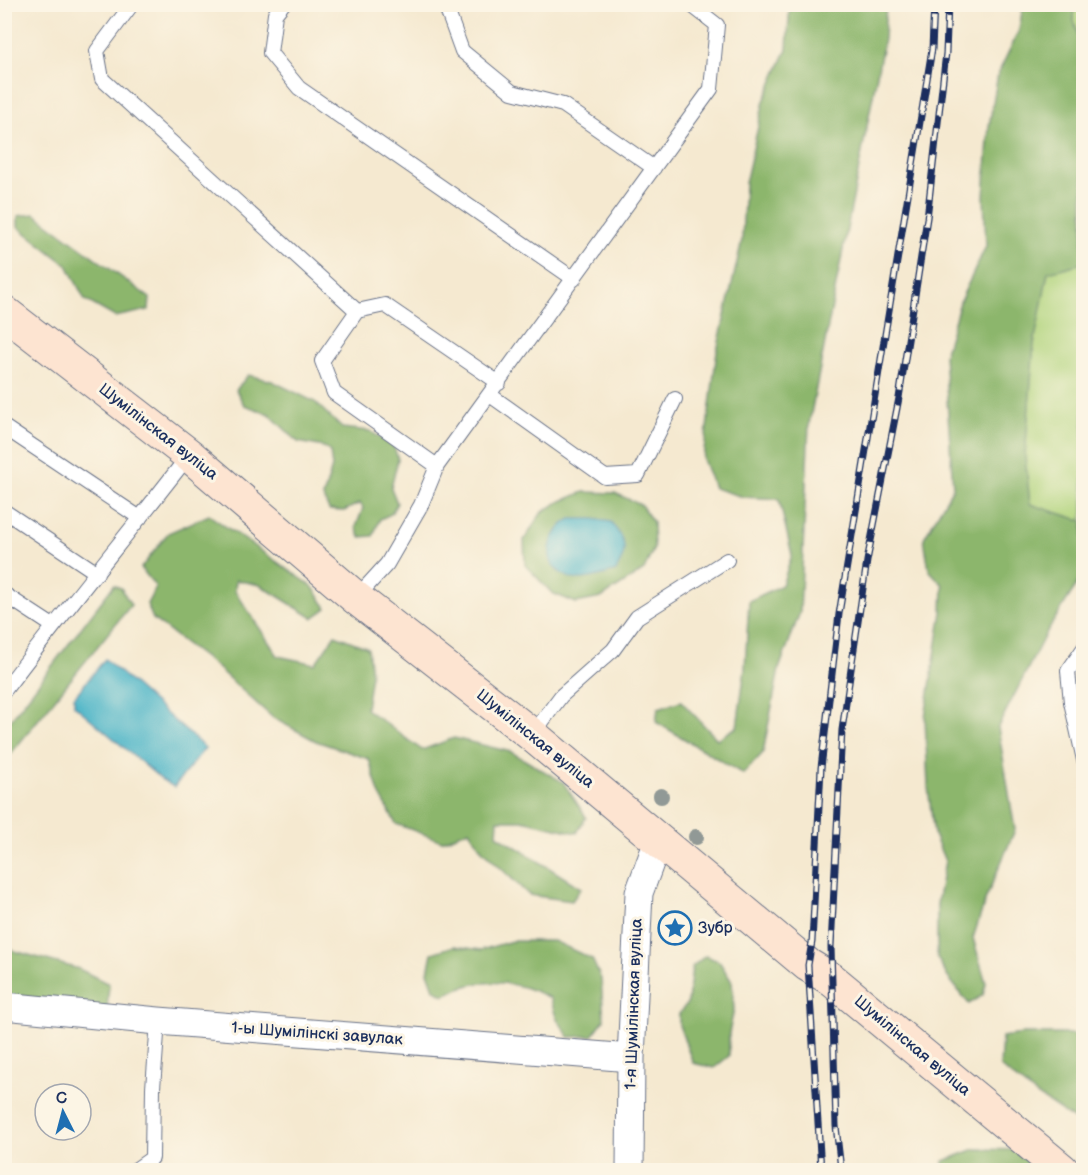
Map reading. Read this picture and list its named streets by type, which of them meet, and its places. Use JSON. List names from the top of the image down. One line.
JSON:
{"streets":{"main road":["Шумілінская вуліца"],"street":["1-я Шумілінская вуліца","1-ы Шумілінскі завулак"]},"crossings":[["Шумілінская вуліца","1-я Шумілінская вуліца"],["1-я Шумілінская вуліца","1-ы Шумілінскі завулак"]],"places":{"place":["Зубр"]},"north":"top"}
